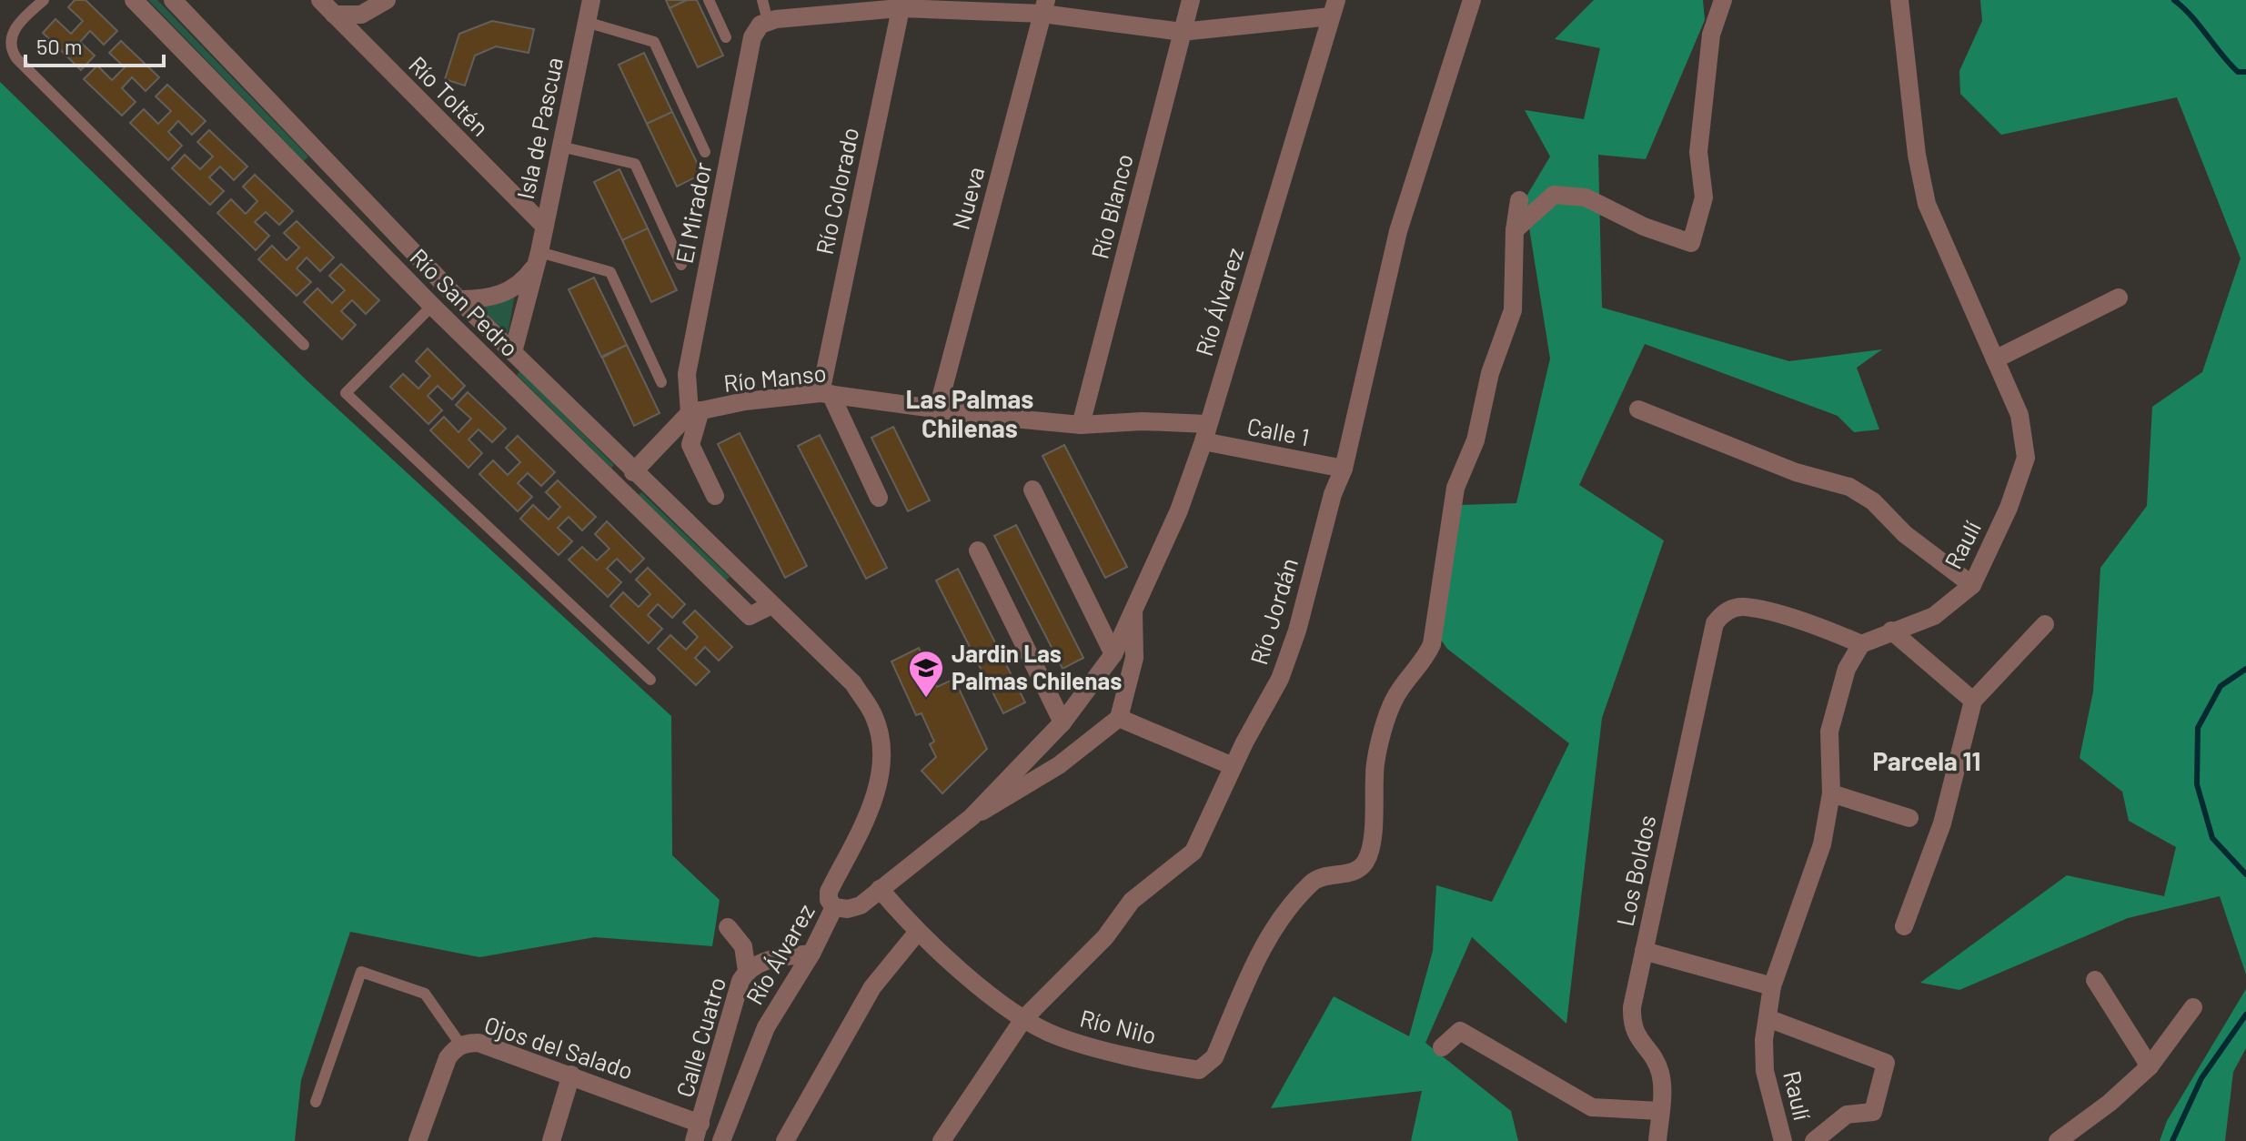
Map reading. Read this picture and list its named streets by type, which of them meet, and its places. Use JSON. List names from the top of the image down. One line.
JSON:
{"streets":{"street":["Río Toltén","Isla de Pascua","Río Colorado","Nueva","Río Blanco","El Mirador","Río Álvarez","Río San Pedro","Río Manso","Calle 1","Raulí","Río Jordán","Los Boldos","Río Nilo","Calle Cuatro","Ojos del Salado"]},"crossings":[["Río Toltén","Isla de Pascua"],["Isla de Pascua","Río San Pedro"],["Río Colorado","Río Manso"],["Nueva","Río Manso"],["Río Blanco","Río Manso"],["El Mirador","Río Manso"],["Río Álvarez","Río San Pedro"],["Río Álvarez","Río Manso"],["Río Álvarez","Calle 1"],["Río Álvarez","Río Nilo"],["Río Álvarez","Calle Cuatro"],["Río Manso","Calle 1"],["Calle 1","Río Jordán"],["Raulí","Los Boldos"],["Río Jordán","Río Nilo"],["Calle Cuatro","Ojos del Salado"]],"districts":["Las Palmas Chilenas","Parcela 11"],"places":{"school or university":["Jardin Las Palmas Chilenas"]},"scale_bar":"50 m"}
